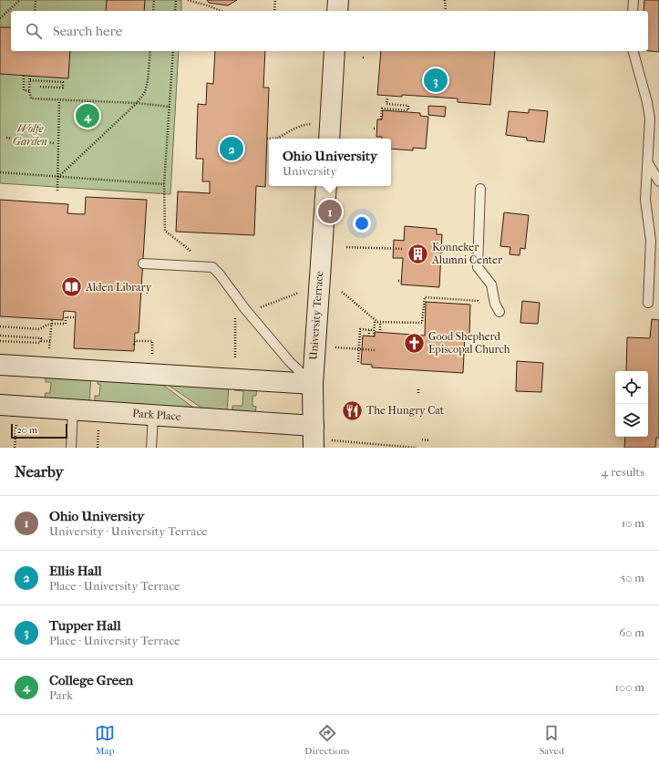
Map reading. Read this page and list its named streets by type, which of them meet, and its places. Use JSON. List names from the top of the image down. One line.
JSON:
{"streets":{"street":["University Terrace","Park Place"]},"crossings":[["University Terrace","Park Place"]],"parks":["Wolfe Garden"],"places":{"building":["Konneker Alumni Center"],"library":["Alden Library"],"church":["Good Shepherd Episcopal Church"],"restaurant":["The Hungry Cat"]},"scale_bar":"20 m","page":{"search":"Search here","pins":["3","4","2","1"],"popup":["Ohio University","University"],"scale":"20 m","heading":["Nearby","4 results"],"list":[{"mark":"1","name":"Ohio University","note":"University · University Terrace","value":"10 m"},{"mark":"2","name":"Ellis Hall","note":"Place · University Terrace","value":"50 m"},{"mark":"3","name":"Tupper Hall","note":"Place · University Terrace","value":"60 m"},{"mark":"4","name":"College Green","note":"Park","value":"100 m"}],"nav":["Map","Directions","Saved"]}}
